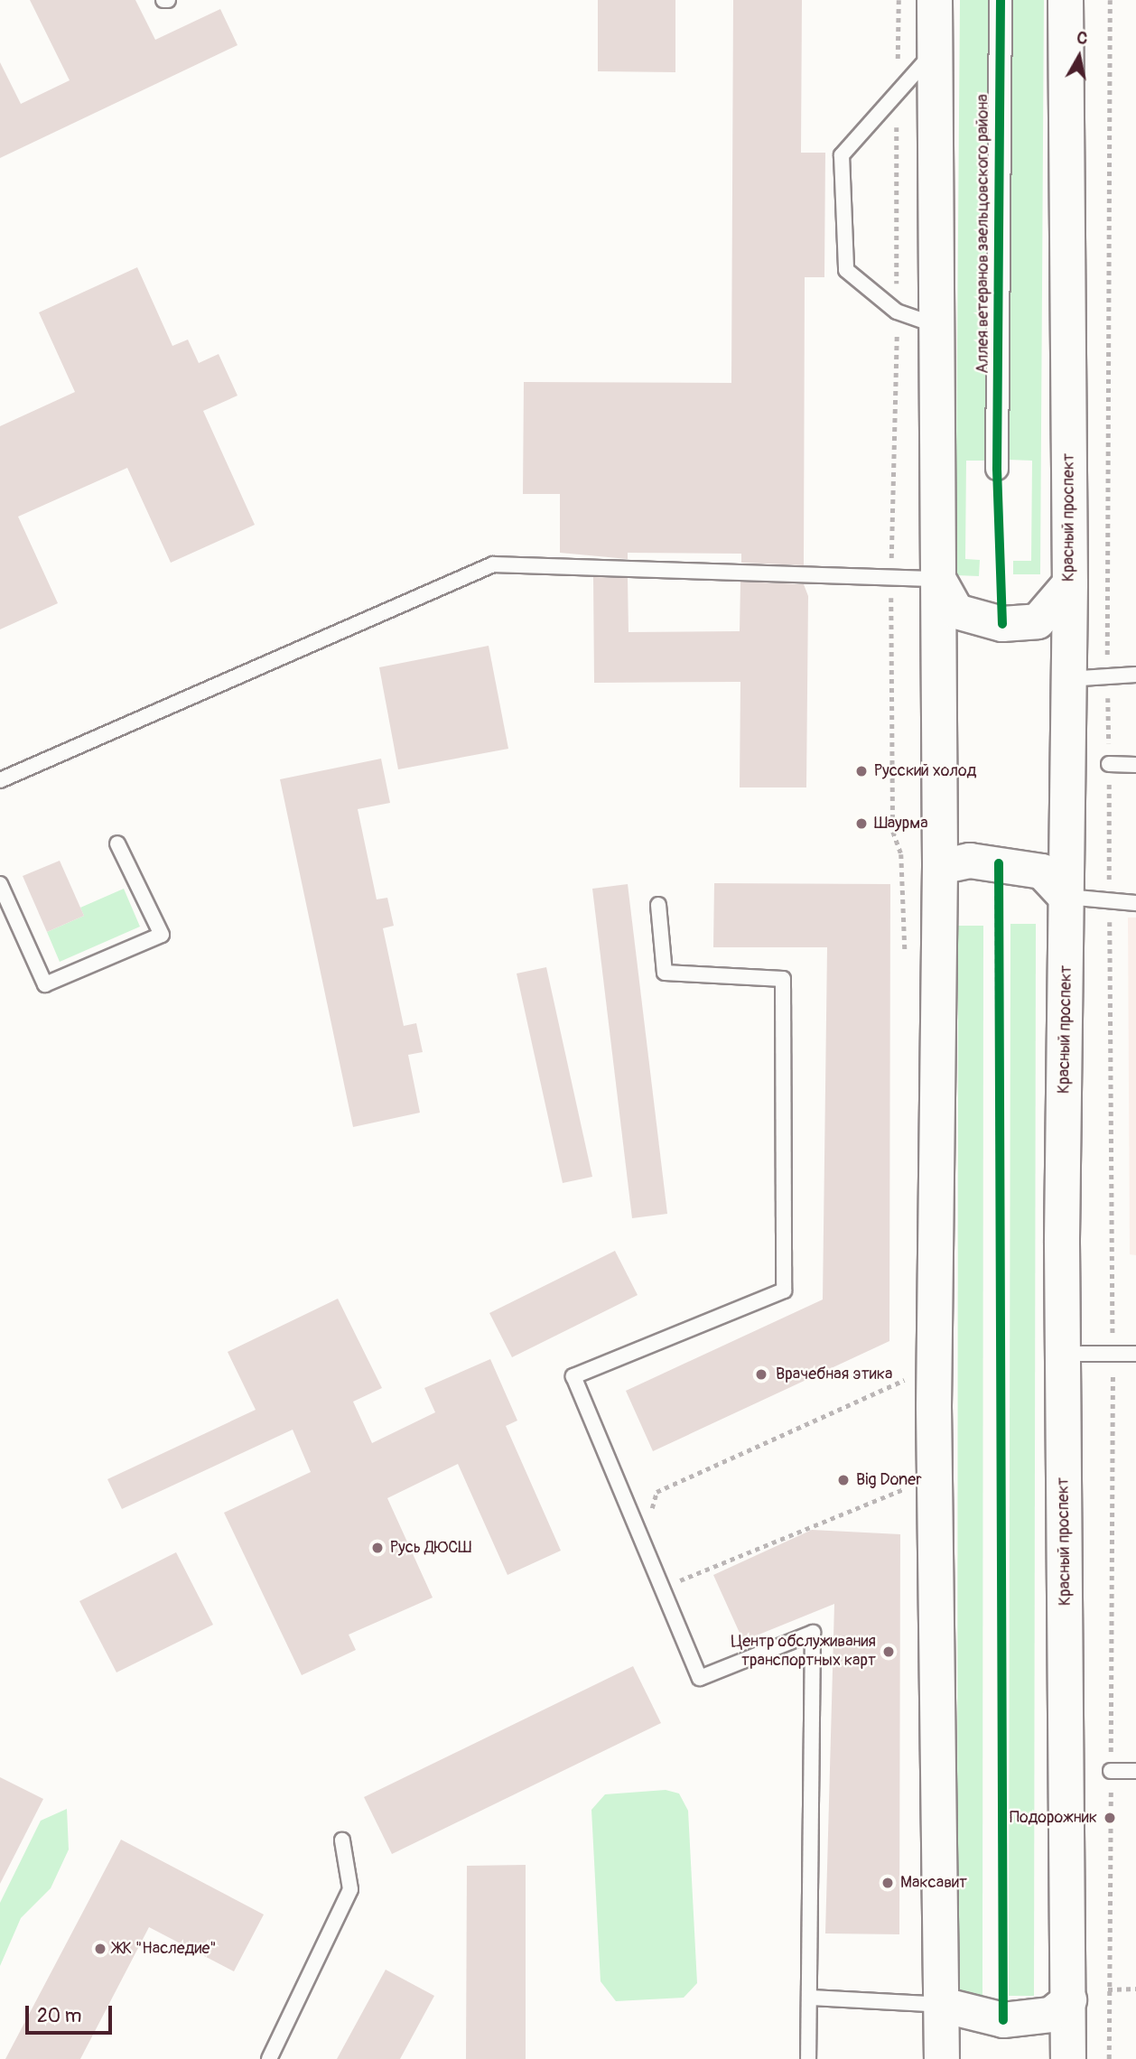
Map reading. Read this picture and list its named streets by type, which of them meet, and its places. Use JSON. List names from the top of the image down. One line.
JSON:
{"streets":{"main road":["Красный проспект"],"street":["Аллея ветеранов заельцовского района"]},"places":["Русский холод","Шаурма","Врачебная этика","Big Doner","Русь ДЮСШ","Центр обслуживания транспортных карт","Подорожник","Максавит","ЖК \"Наследие\""],"scale_bar":"20 m","north":"top"}
